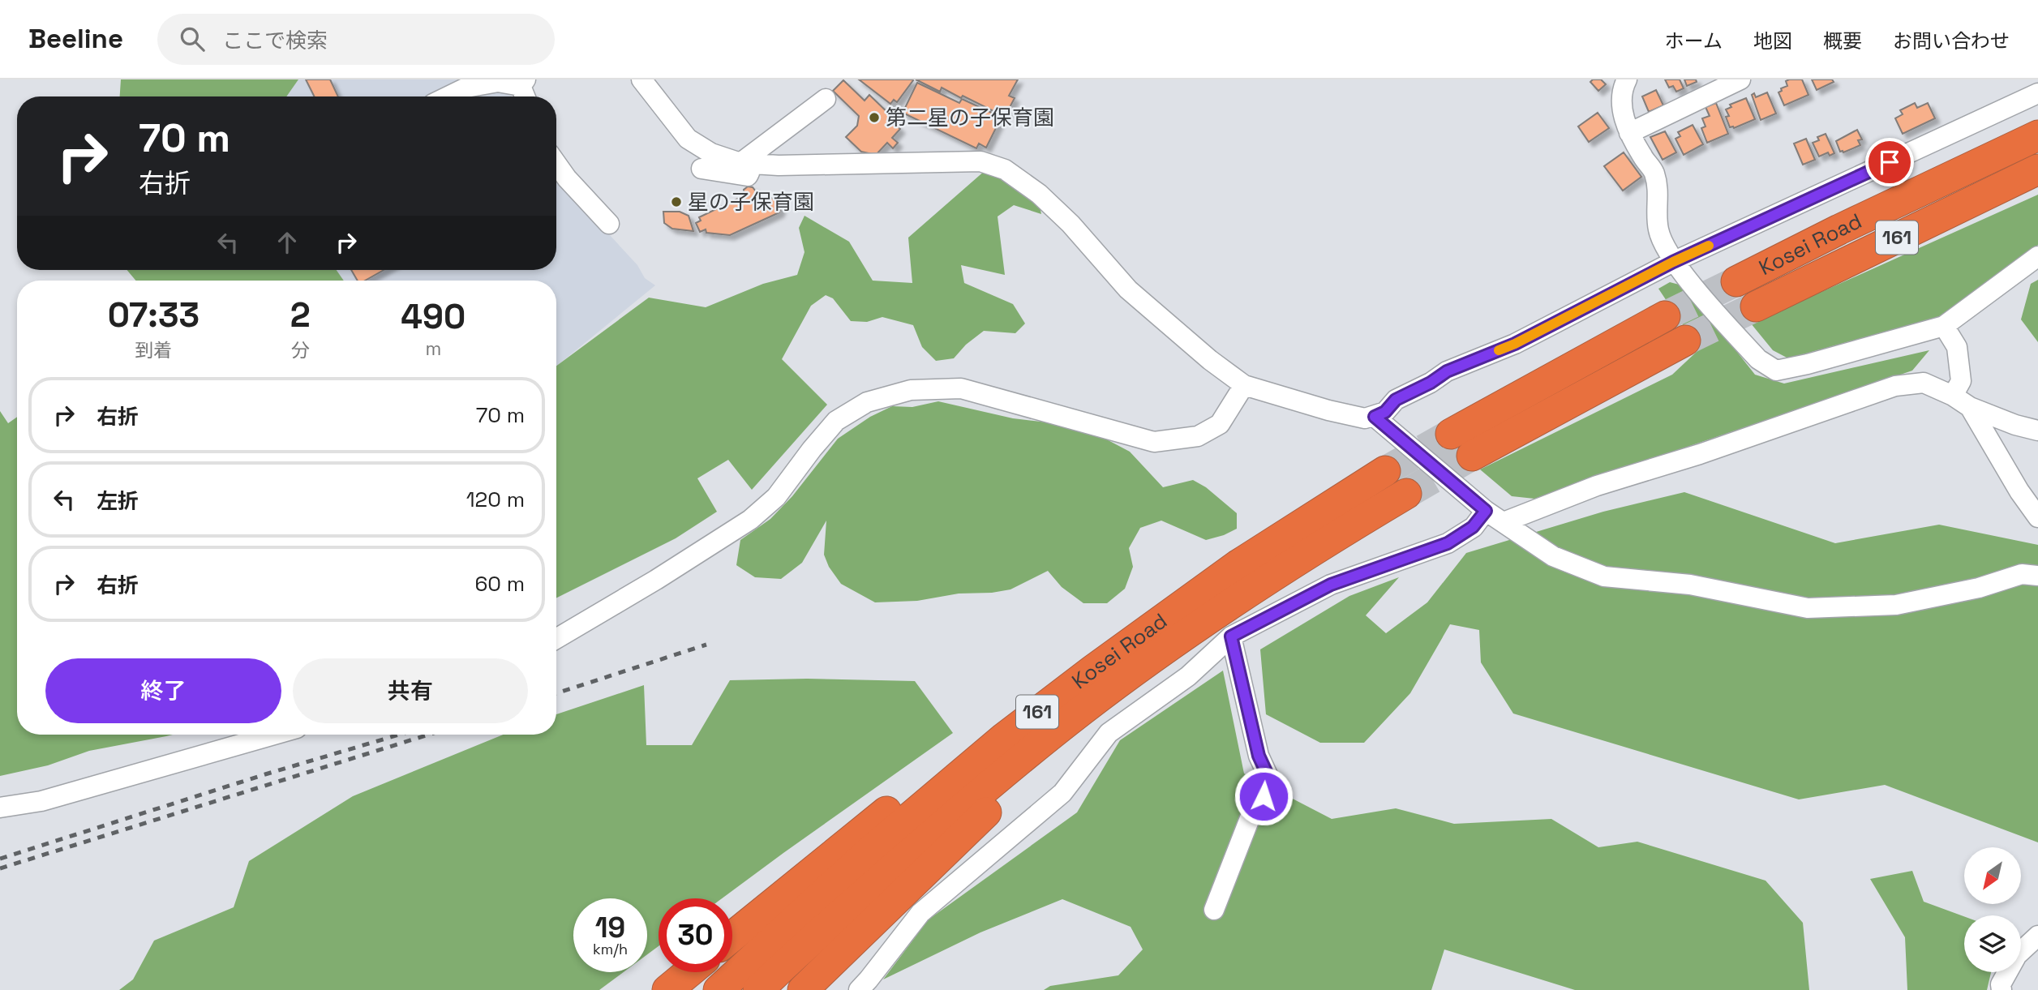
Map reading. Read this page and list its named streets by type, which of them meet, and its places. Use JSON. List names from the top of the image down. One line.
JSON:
{"streets":{"highway":["161","Kosei Road"]},"places":["第二星の子保育園","星の子保育園"],"north":"bottom left","page":{"header":"Beeline","search":"ここで検索","nav":["ホーム","地図","概要","お問い合わせ"],"turn":["70 m","右折"],"eta":["07:33","到着","2","分","490","m"],"list":[{"name":"右折","value":"70 m"},{"name":"左折","value":"120 m"},{"name":"右折","value":"60 m"}],"buttons":["終了","共有"],"speed":"19 km/h","limit":"30"}}
